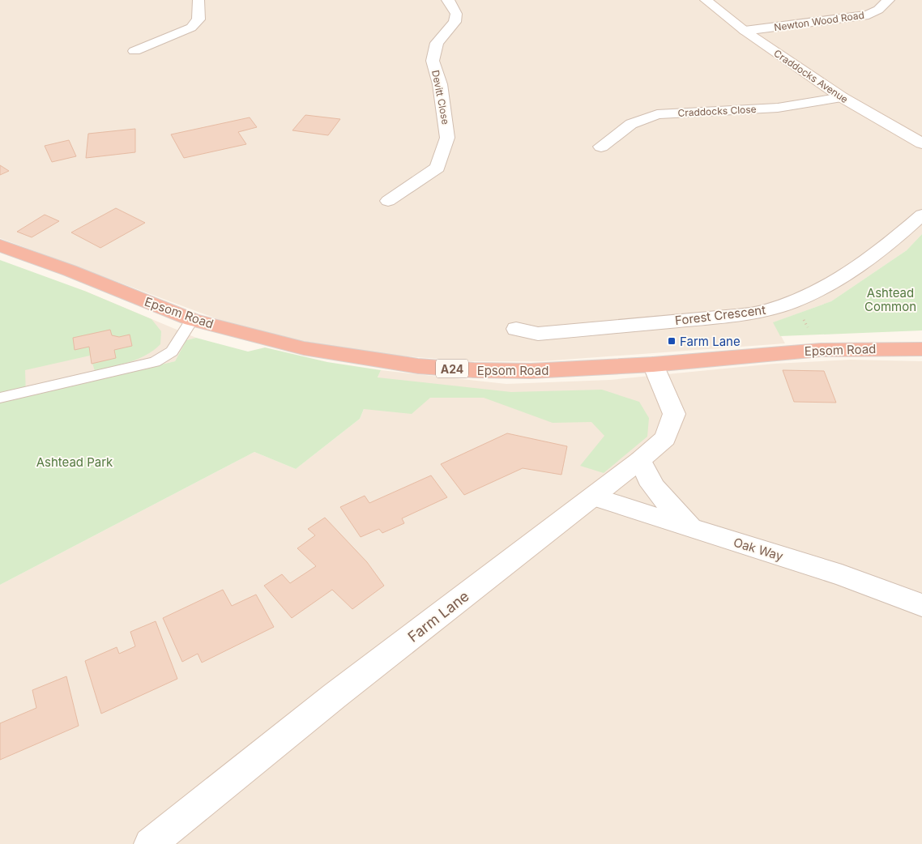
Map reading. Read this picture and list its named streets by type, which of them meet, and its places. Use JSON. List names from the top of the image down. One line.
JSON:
{"streets":{"highway":["Epsom Road","A24"],"street":["Newton Wood Road","Craddocks Avenue","Devitt Close","Craddocks Close","Forest Crescent","Oak Way","Farm Lane"]},"crossings":[["Newton Wood Road","Craddocks Avenue"],["Craddocks Avenue","Craddocks Close"],["Epsom Road","Farm Lane"],["Oak Way","Farm Lane"]],"parks":["Ashtead Common","Ashtead Park"],"places":{"transit":["Farm Lane"]}}
